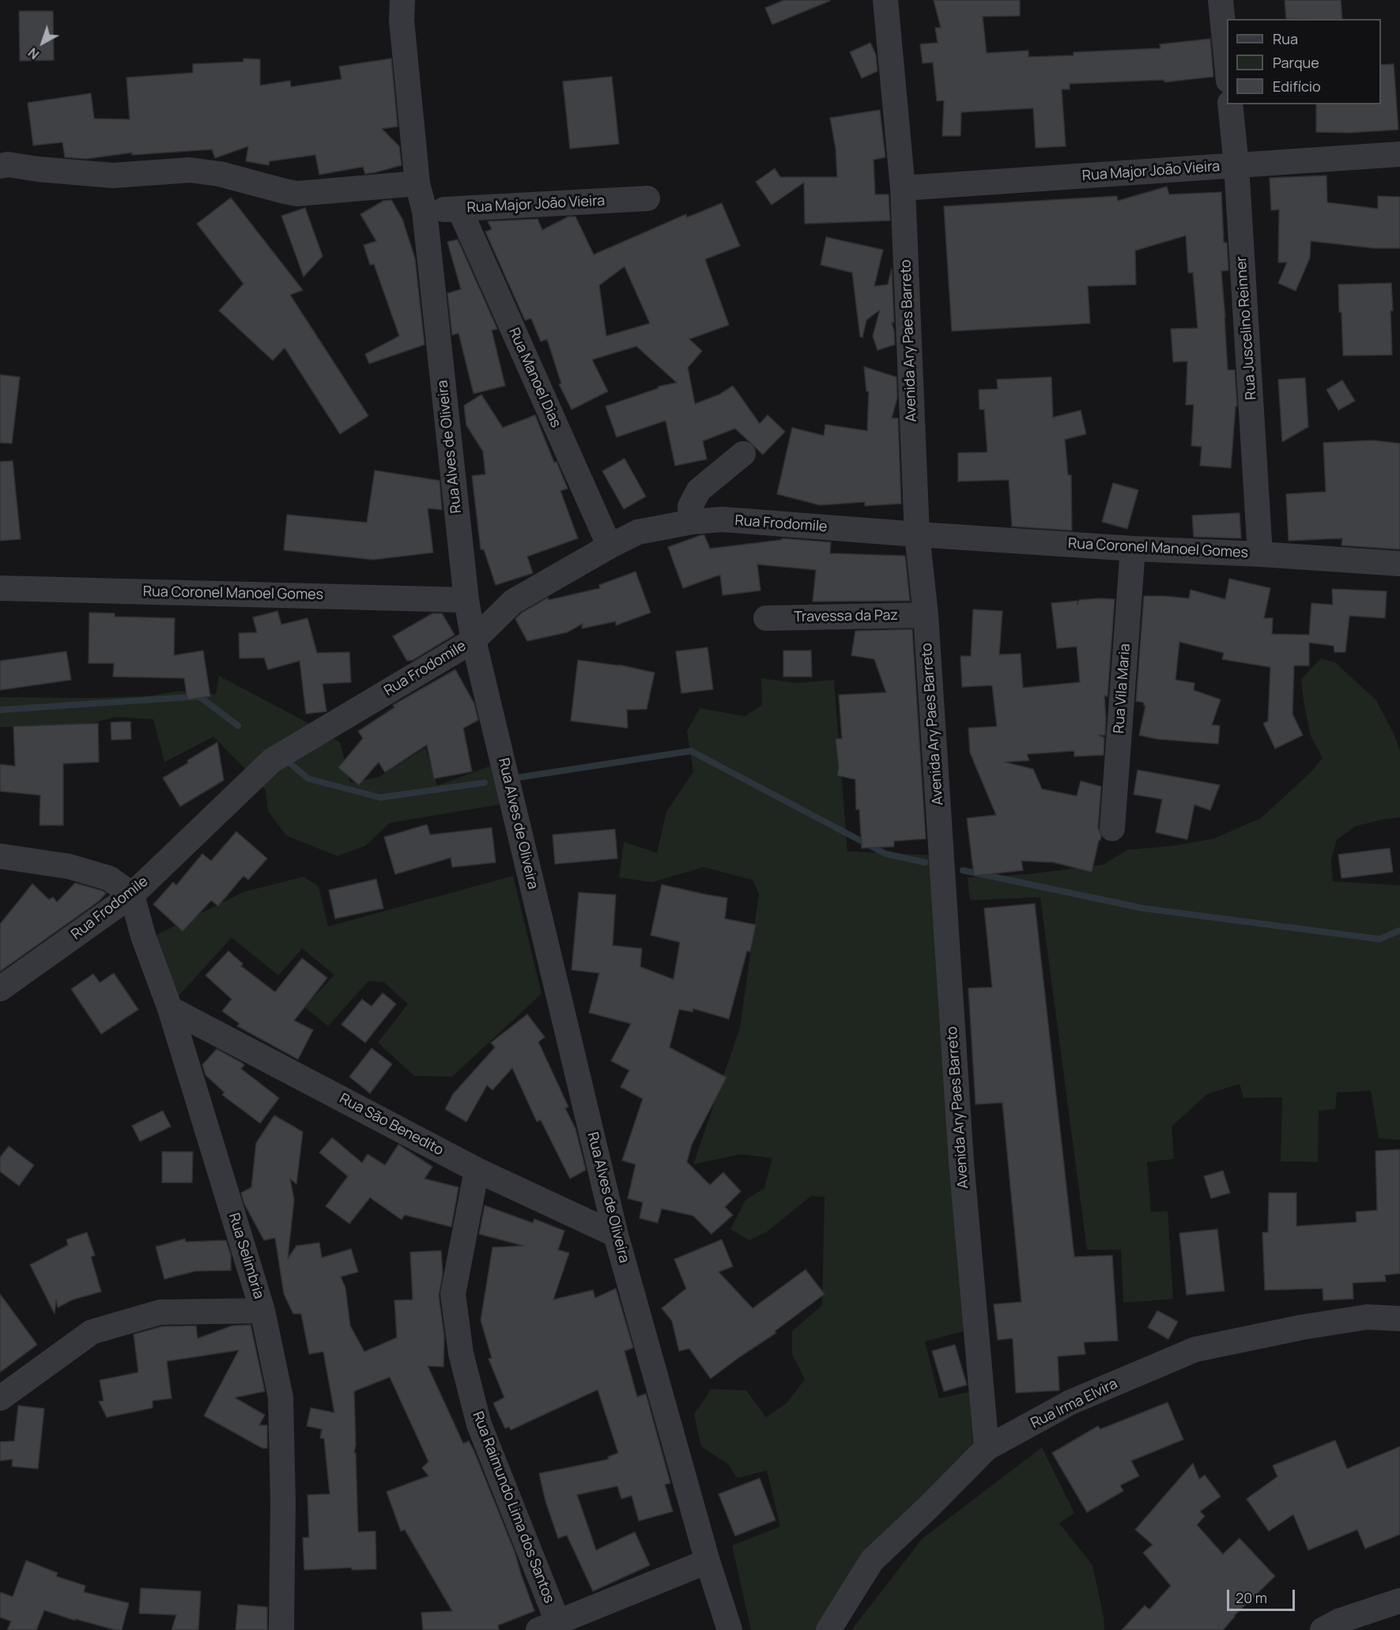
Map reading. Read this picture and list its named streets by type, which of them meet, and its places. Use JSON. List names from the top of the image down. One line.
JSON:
{"streets":{"street":["Rua Major João Vieira","Rua Juscelino Reinner","Avenida Ary Paes Barreto","Rua Manoel Dias","Rua Alves de Oliveira","Rua Frodomile","Rua Coronel Manoel Gomes","Travessa da Paz","Rua Vila Maria","Rua São Benedito","Rua Selimbria","Rua Irma Elvira","Rua Raimundo Lima dos Santos"]},"crossings":[["Rua Major João Vieira","Rua Juscelino Reinner"],["Rua Major João Vieira","Avenida Ary Paes Barreto"],["Rua Major João Vieira","Rua Manoel Dias"],["Rua Major João Vieira","Rua Alves de Oliveira"],["Rua Juscelino Reinner","Rua Coronel Manoel Gomes"],["Avenida Ary Paes Barreto","Rua Frodomile"],["Avenida Ary Paes Barreto","Rua Coronel Manoel Gomes"],["Avenida Ary Paes Barreto","Travessa da Paz"],["Avenida Ary Paes Barreto","Rua Irma Elvira"],["Rua Manoel Dias","Rua Frodomile"],["Rua Alves de Oliveira","Rua Frodomile"],["Rua Alves de Oliveira","Rua Coronel Manoel Gomes"],["Rua Alves de Oliveira","Rua São Benedito"],["Rua Frodomile","Rua Coronel Manoel Gomes"],["Rua Frodomile","Rua Selimbria"],["Rua Coronel Manoel Gomes","Rua Vila Maria"],["Rua São Benedito","Rua Selimbria"],["Rua São Benedito","Rua Raimundo Lima dos Santos"]],"legend":["Rua","Parque","Edifício"],"scale_bar":"20 m","north":"bottom left"}
